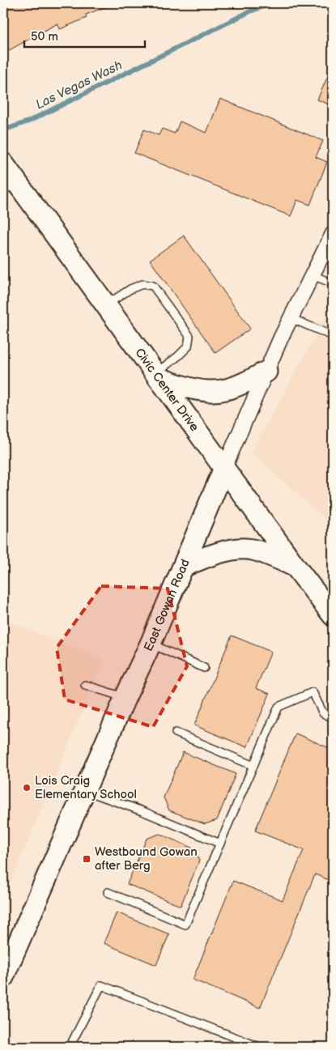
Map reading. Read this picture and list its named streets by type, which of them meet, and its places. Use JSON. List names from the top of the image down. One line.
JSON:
{"streets":{"street":["Civic Center Drive","East Gowan Road"]},"crossings":[["Civic Center Drive","East Gowan Road"]],"water":["Las Vegas Wash"],"places":{"other":["Lois Craig Elementary School"],"transit":["Westbound Gowan after Berg"]},"scale_bar":"50 m"}
